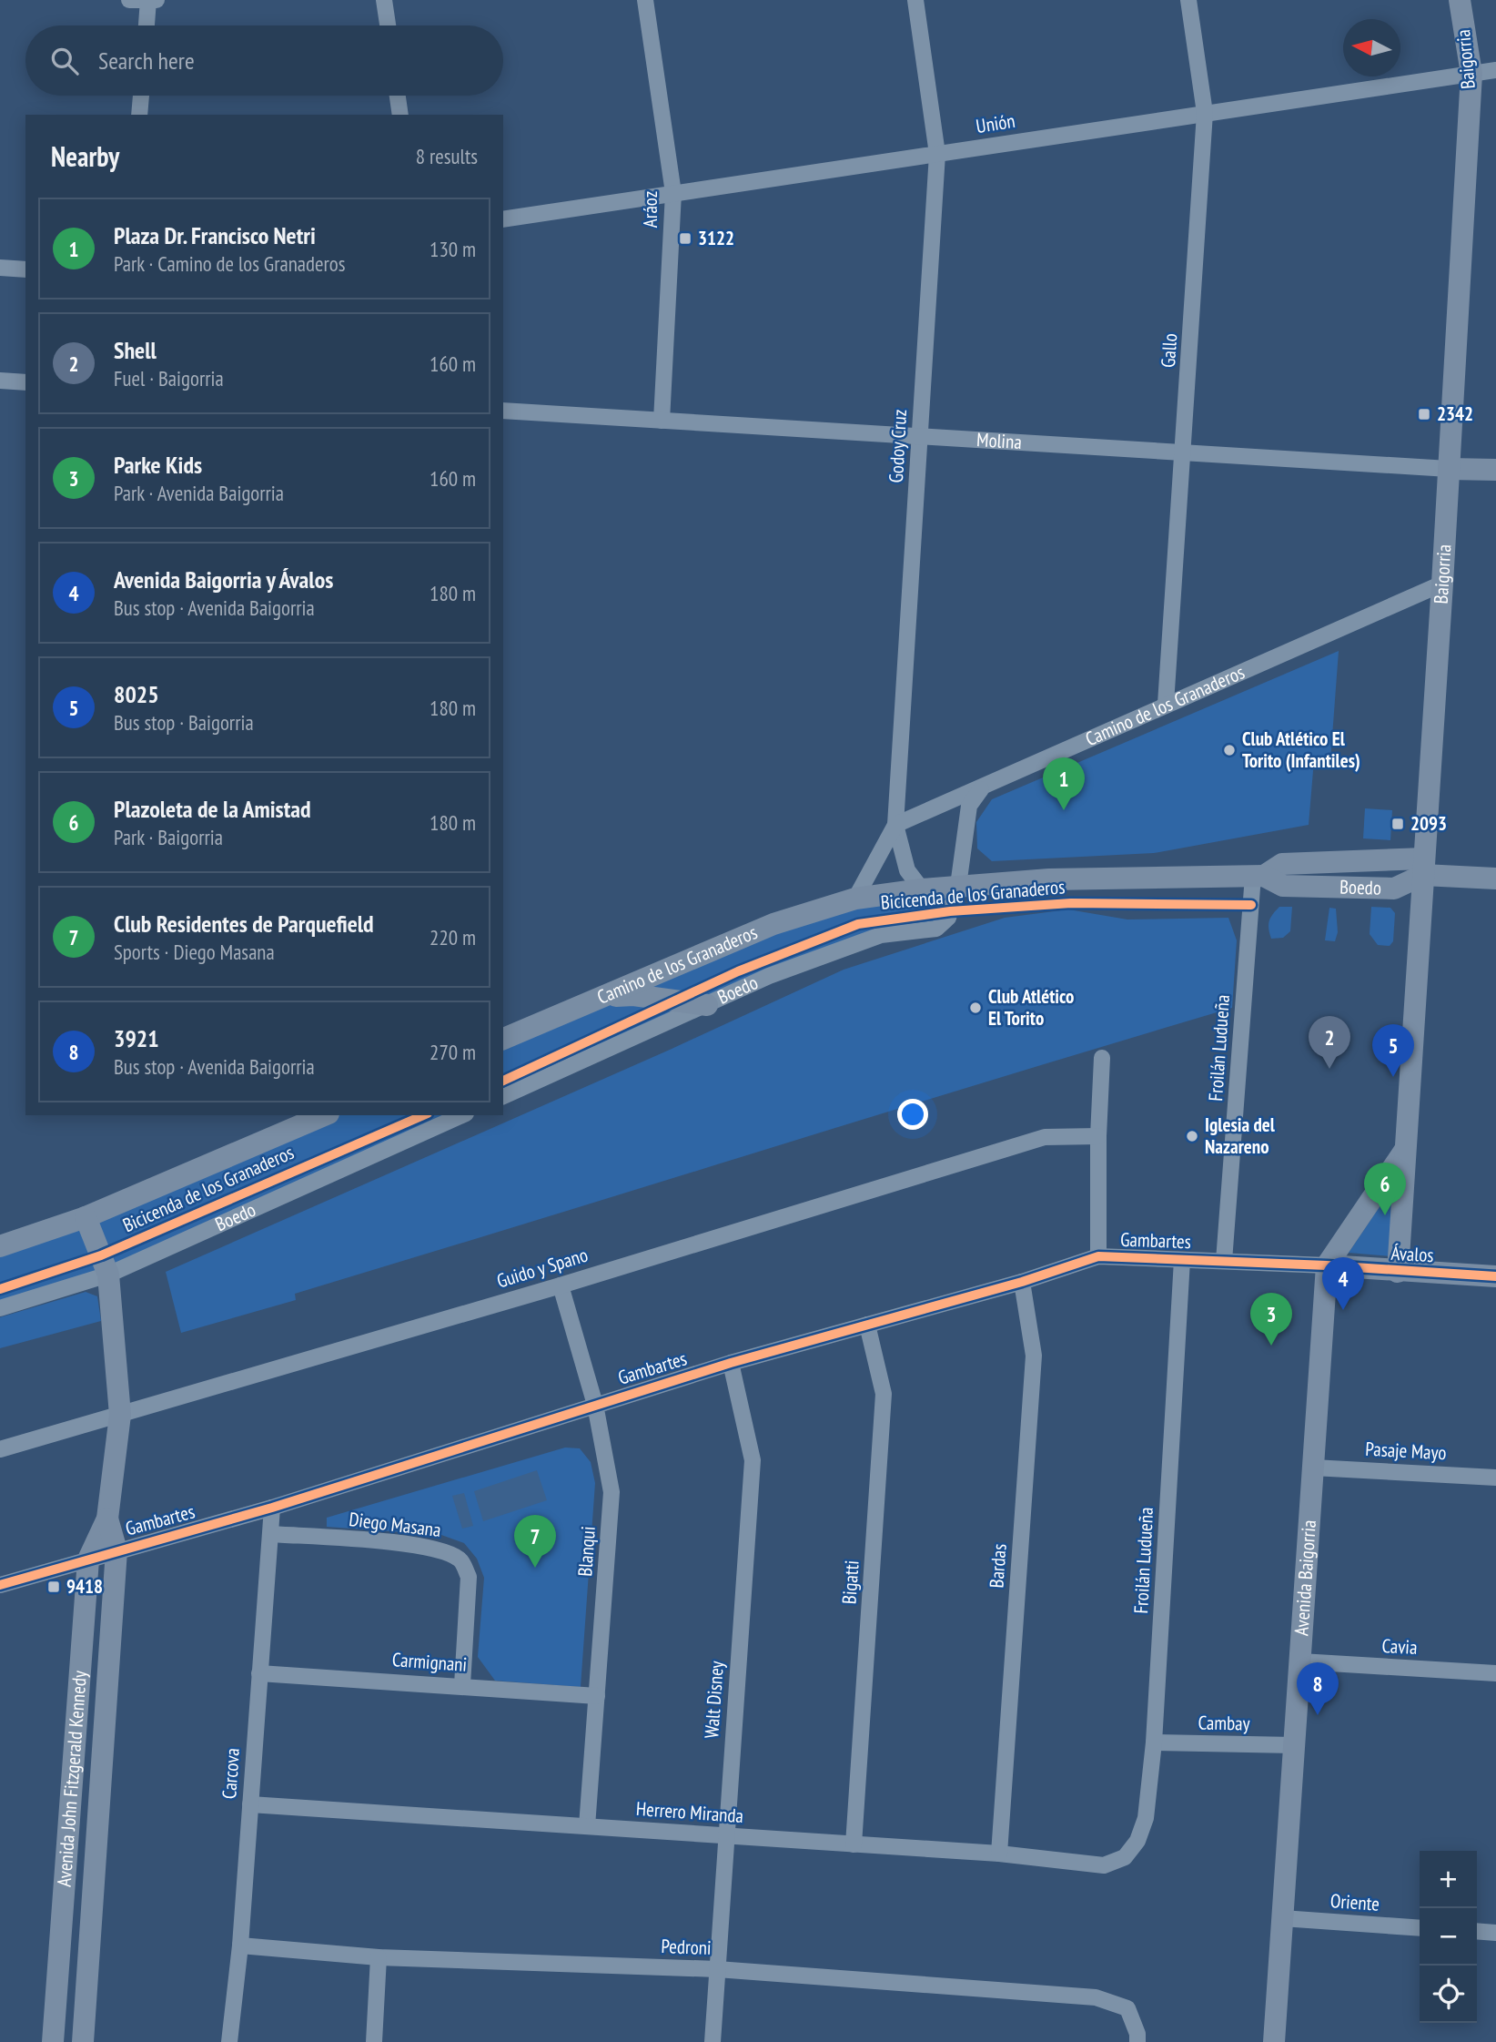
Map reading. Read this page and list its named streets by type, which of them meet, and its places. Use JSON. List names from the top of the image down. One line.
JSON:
{"streets":{"main road":["Baigorria","Molina","Camino de los Granaderos","Boedo","Ávalos","Avenida Baigorria","Avenida John Fitzgerald Kennedy"],"street":["Unión","Aráoz","Gallo","Godoy Cruz","Froilán Ludueña","Gambartes","Guido y Spano","Pasaje Mayo","Diego Masana","Blanqui","Bardas","Bigatti","Cavia","Carmignani","Walt Disney","Cambay","Carcova","Herrero Miranda","Oriente","Pedroni"],"cycle path":["Bicicenda de los Granaderos"]},"crossings":[["Baigorria","Unión"],["Baigorria","Molina"],["Baigorria","Camino de los Granaderos"],["Baigorria","Boedo"],["Baigorria","Ávalos"],["Unión","Aráoz"],["Unión","Gallo"],["Unión","Godoy Cruz"],["Aráoz","Molina"],["Gallo","Molina"],["Gallo","Camino de los Granaderos"],["Molina","Godoy Cruz"],["Godoy Cruz","Camino de los Granaderos"],["Godoy Cruz","Boedo"],["Camino de los Granaderos","Boedo"],["Boedo","Froilán Ludueña"],["Boedo","Avenida John Fitzgerald Kennedy"],["Froilán Ludueña","Gambartes"],["Froilán Ludueña","Cambay"],["Froilán Ludueña","Herrero Miranda"],["Gambartes","Ávalos"],["Gambartes","Blanqui"],["Gambartes","Bardas"],["Gambartes","Avenida Baigorria"],["Gambartes","Bigatti"],["Gambartes","Walt Disney"],["Gambartes","Carcova"],["Gambartes","Avenida John Fitzgerald Kennedy"],["Ávalos","Avenida Baigorria"],["Guido y Spano","Blanqui"],["Guido y Spano","Avenida John Fitzgerald Kennedy"],["Pasaje Mayo","Avenida Baigorria"],["Diego Masana","Carmignani"],["Diego Masana","Carcova"],["Blanqui","Carmignani"],["Blanqui","Herrero Miranda"],["Bardas","Herrero Miranda"],["Avenida Baigorria","Cavia"],["Avenida Baigorria","Cambay"],["Avenida Baigorria","Oriente"],["Bigatti","Herrero Miranda"],["Carmignani","Carcova"],["Walt Disney","Herrero Miranda"],["Walt Disney","Pedroni"],["Carcova","Herrero Miranda"],["Carcova","Pedroni"]],"places":{"transit":["3122","2342","2093","9418"],"other":["Club Atlético El Torito (Infantiles)","Club Atlético El Torito","Iglesia del Nazareno"]},"north":"left","page":{"search":"Search here","heading":["Nearby","8 results"],"list":[{"mark":"1","name":"Plaza Dr. Francisco Netri","note":"Park · Camino de los Granaderos","value":"130 m"},{"mark":"2","name":"Shell","note":"Fuel · Baigorria","value":"160 m"},{"mark":"3","name":"Parke Kids","note":"Park · Avenida Baigorria","value":"160 m"},{"mark":"4","name":"Avenida Baigorria y Ávalos","note":"Bus stop · Avenida Baigorria","value":"180 m"},{"mark":"5","name":"8025","note":"Bus stop · Baigorria","value":"180 m"},{"mark":"6","name":"Plazoleta de la Amistad","note":"Park · Baigorria","value":"180 m"},{"mark":"7","name":"Club Residentes de Parquefield","note":"Sports · Diego Masana","value":"220 m"},{"mark":"8","name":"3921","note":"Bus stop · Avenida Baigorria","value":"270 m"}],"pins":["1","2","5","6","4","3","7","8"],"map_buttons":["+","−"]}}
